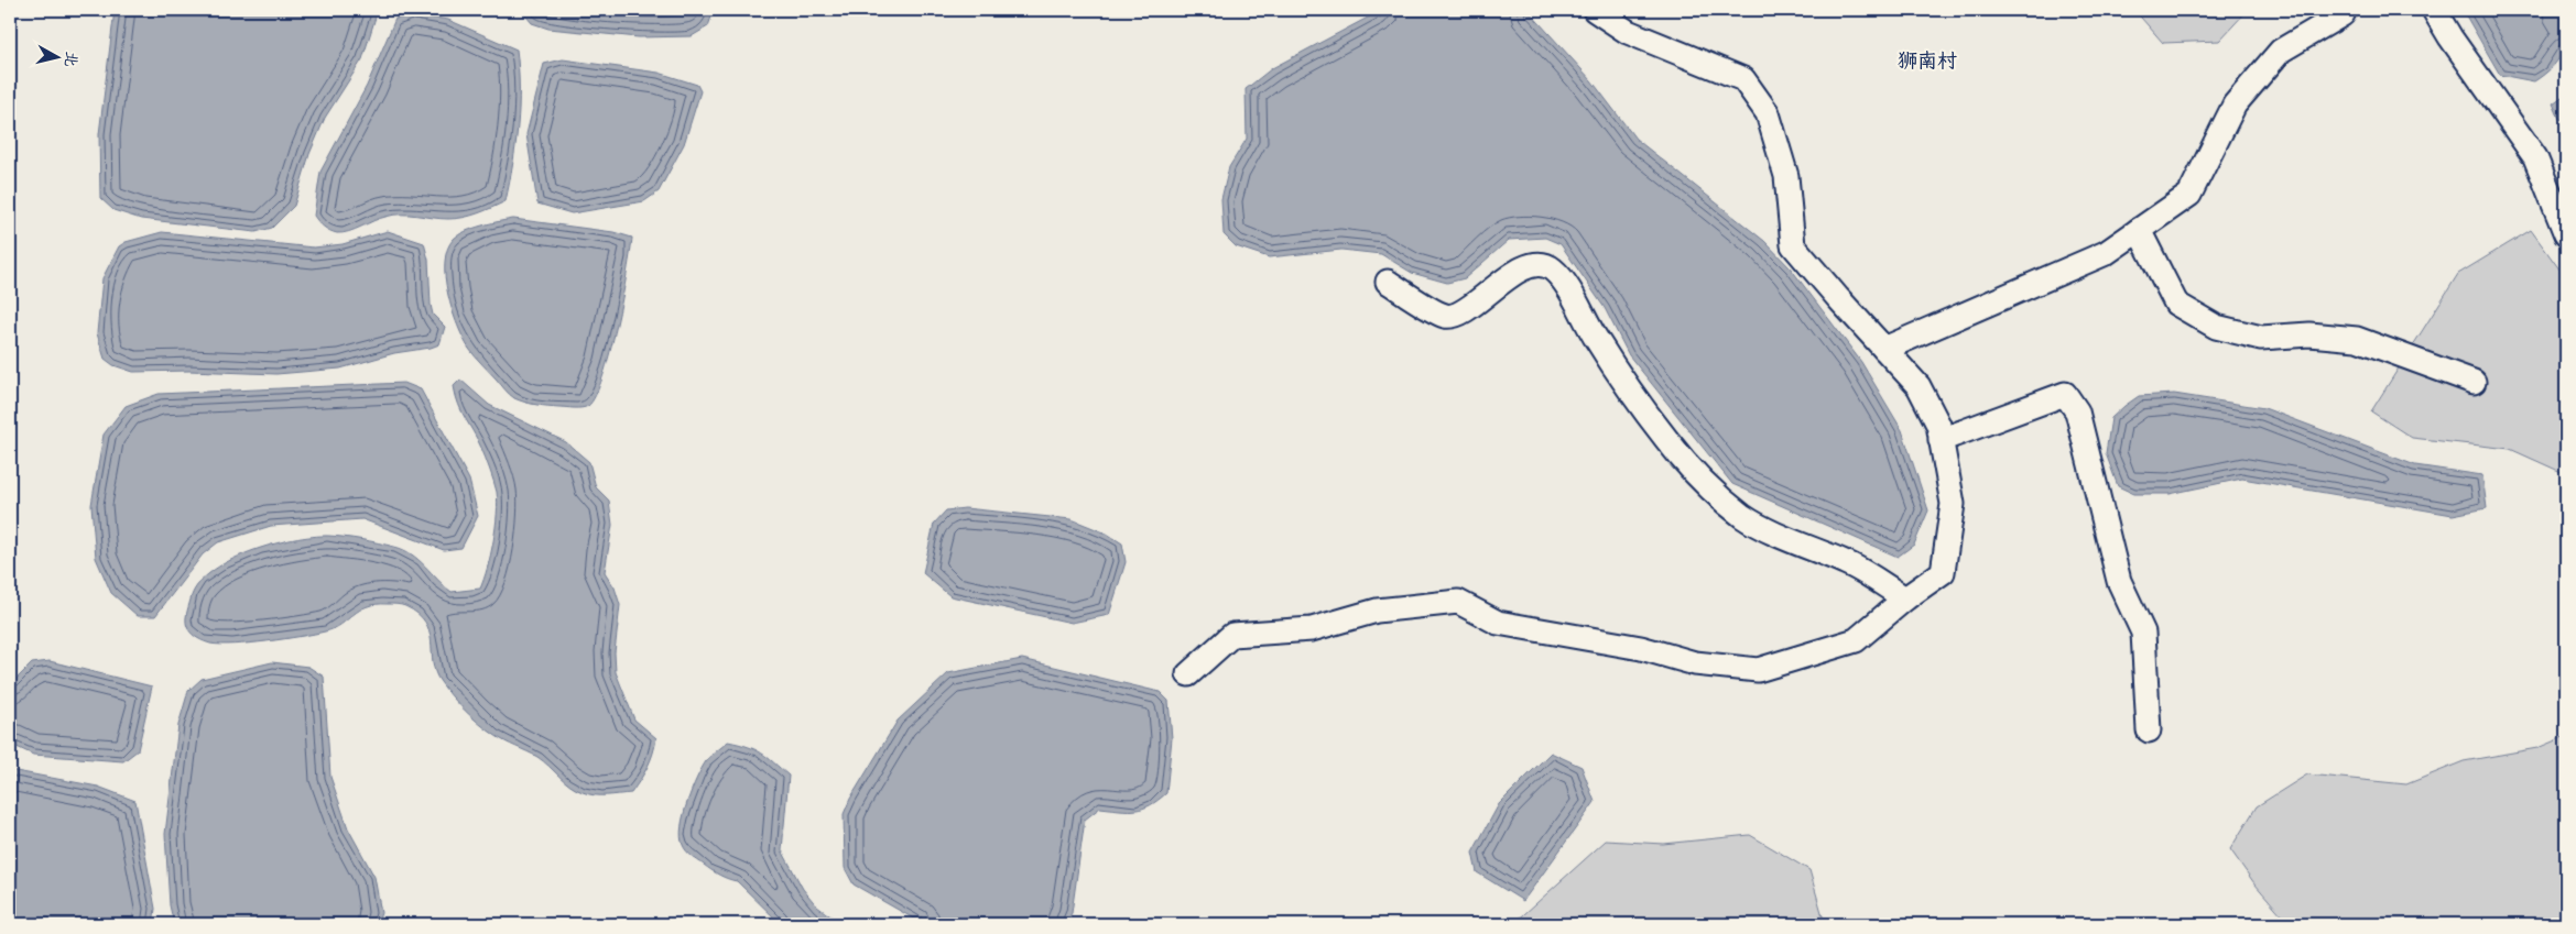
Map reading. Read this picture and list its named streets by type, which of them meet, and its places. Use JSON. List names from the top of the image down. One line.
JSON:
{"districts":["狮南村"],"north":"right"}
